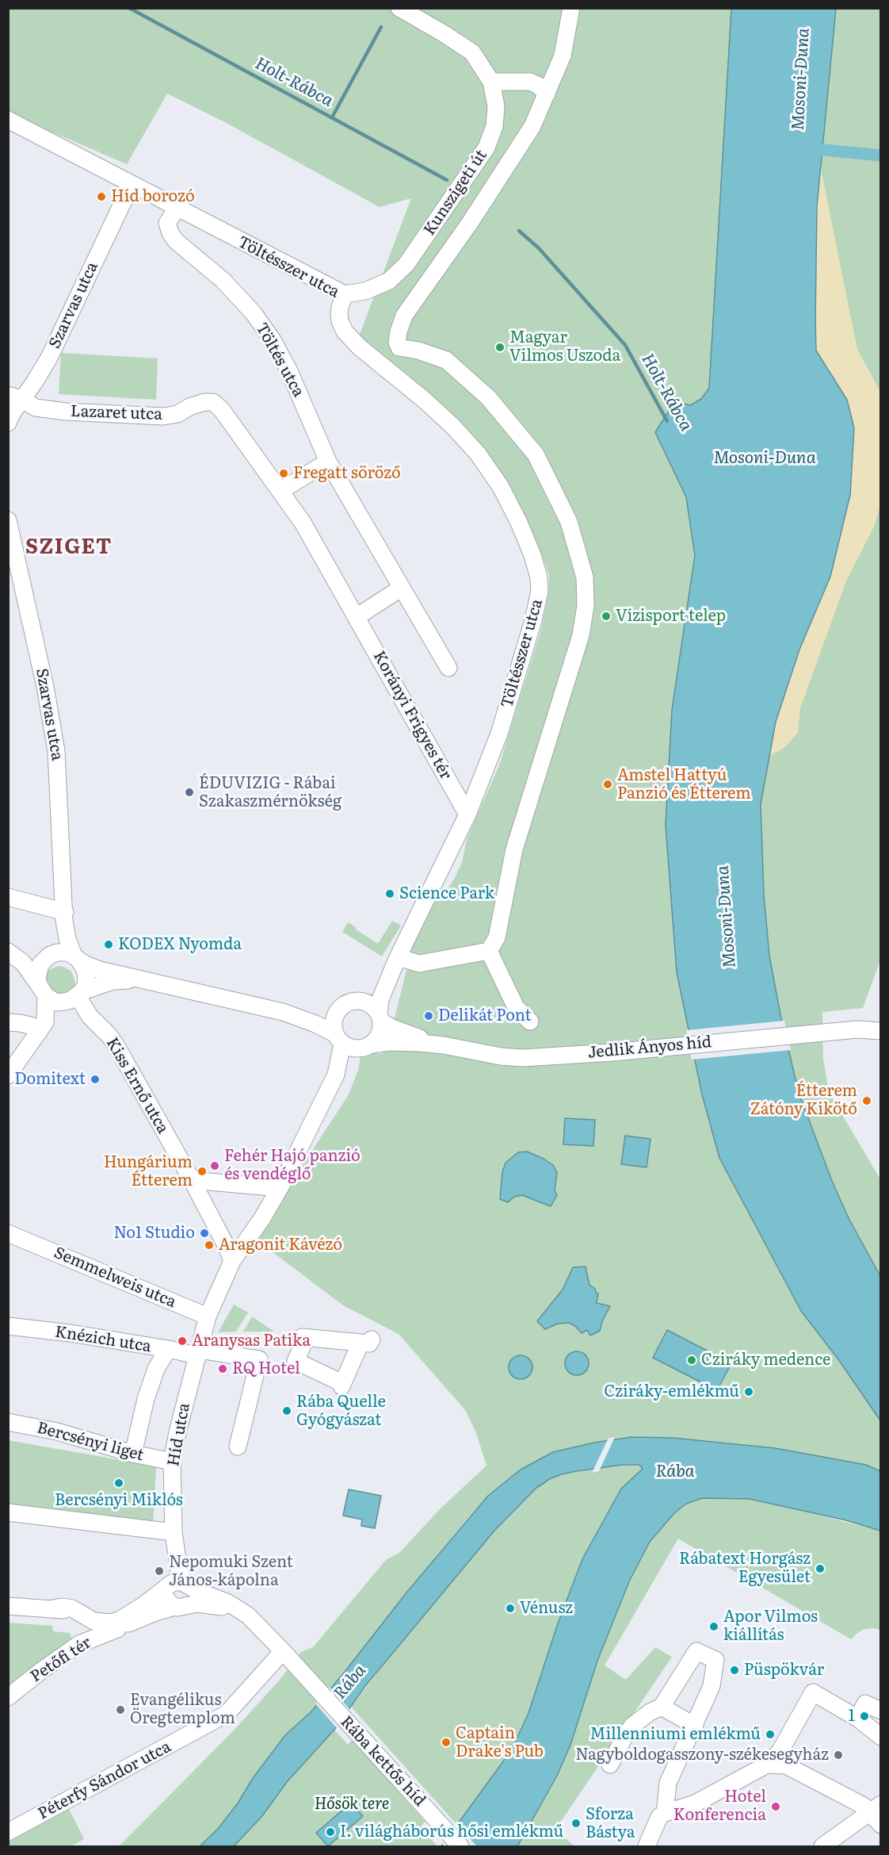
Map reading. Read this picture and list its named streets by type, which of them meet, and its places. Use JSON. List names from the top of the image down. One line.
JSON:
{"streets":{"street":["Kunszigeti út","Töltésszer utca","Szarvas utca","Töltés utca","Lazaret utca","Korányi Frigyes tér","Jedlik Ányos híd","Kiss Ernő utca","Semmelweis utca","Knézich utca","Híd utca","Bercsényi liget","Petőfi tér","Rába kettős híd","Péterfy Sándor utca"]},"crossings":[["Kunszigeti út","Töltésszer utca"],["Töltésszer utca","Szarvas utca"],["Töltésszer utca","Töltés utca"],["Töltésszer utca","Korányi Frigyes tér"],["Szarvas utca","Lazaret utca"],["Szarvas utca","Kiss Ernő utca"],["Lazaret utca","Korányi Frigyes tér"],["Semmelweis utca","Híd utca"],["Knézich utca","Híd utca"],["Híd utca","Bercsényi liget"],["Híd utca","Petőfi tér"],["Híd utca","Rába kettős híd"],["Petőfi tér","Rába kettős híd"],["Rába kettős híd","Péterfy Sándor utca"]],"districts":["SZIGET"],"water":["Mosoni-Duna","Holt-Rábca","Rába"],"parks":["Hősök tere"],"places":["Híd borozó","Magyar Vilmos Uszoda","Fregatt söröző","Vízisport telep","Amstel Hattyú Panzió és Étterem","ÉDUVIZIG - Rábai Szakaszmérnökség","Science Park","KODEX Nyomda","Delikát Pont","Domitext","Étterem Zátóny Kikötő","Fehér Hajó panzió és vendéglő","Hungárium Étterem","No1 Studio","Aragonit Kávézó","Aranysas Patika","Cziráky medence","RQ Hotel","Cziráky-emlékmű","Rába Quelle Gyógyászat","Bercsényi Miklós","Rábatext Horgász Egyesület","Nepomuki Szent János-kápolna","Vénusz","Apor Vilmos kiállítás","Püspökvár","Evangélikus Öregtemplom","1","Millenniumi emlékmű","Captain Drake's Pub","Nagyboldogasszony-székesegyház","Hotel Konferencia","Sforza Bástya","I. világháborús hősi emlékmű"]}
